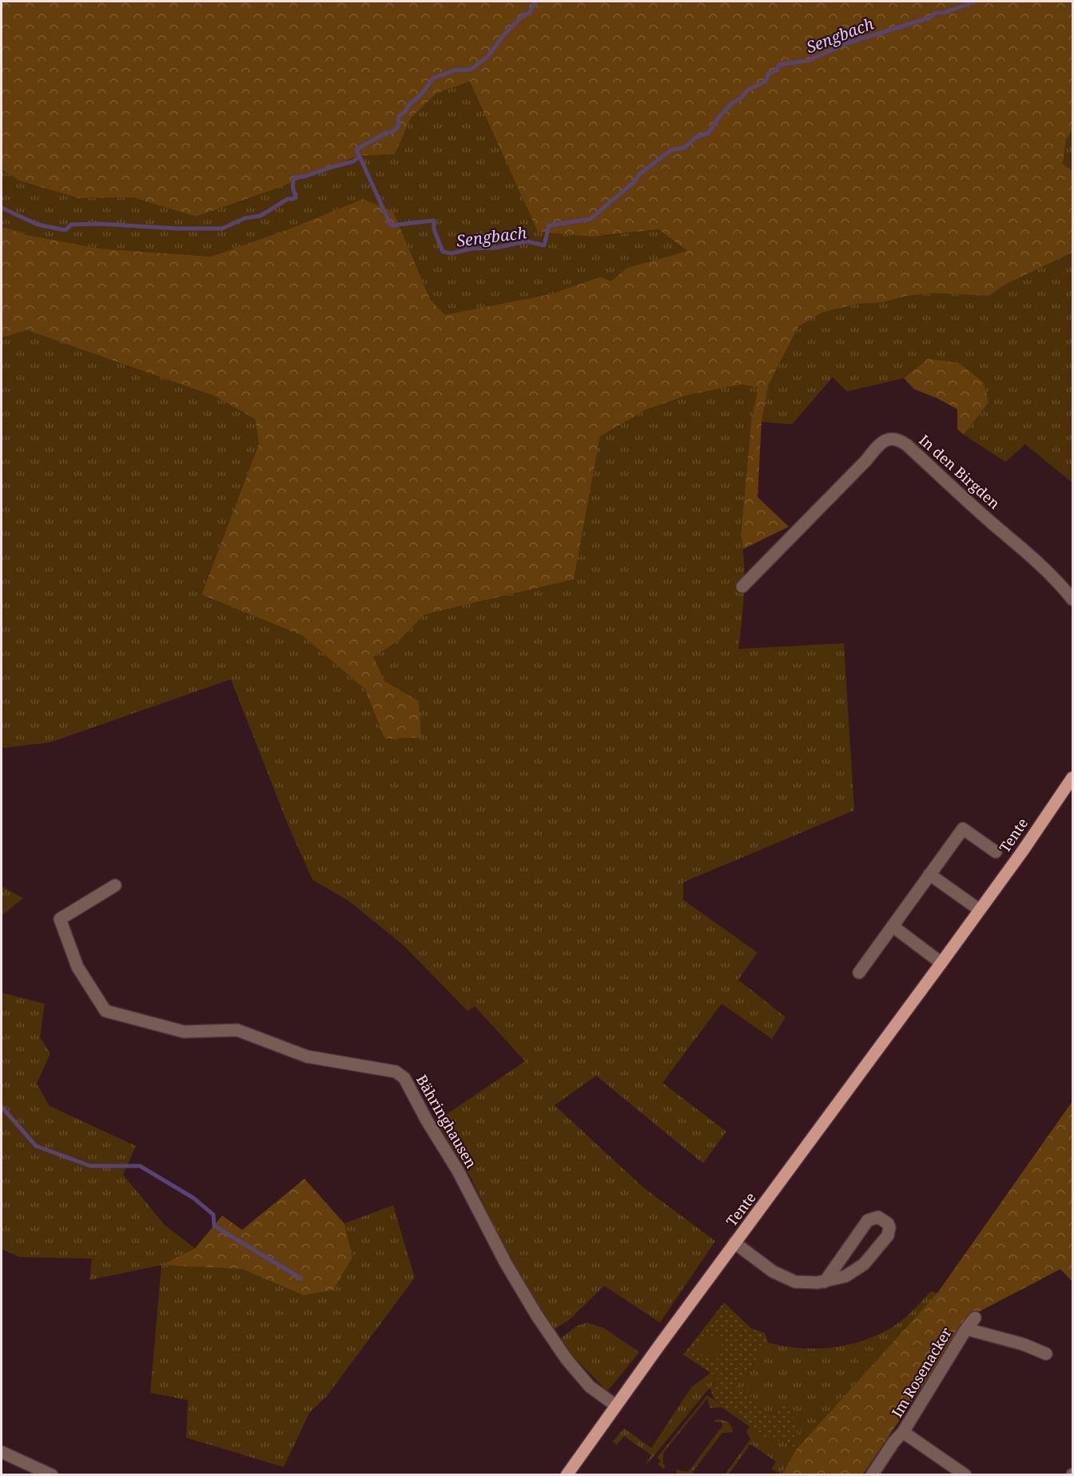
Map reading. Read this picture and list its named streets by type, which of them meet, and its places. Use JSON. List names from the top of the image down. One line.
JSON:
{"streets":{"main road":["Tente"],"street":["In den Birgden","Bähringhausen","Im Rosenacker"]},"crossings":[["Tente","Bähringhausen"]],"water":["Sengbach"]}
